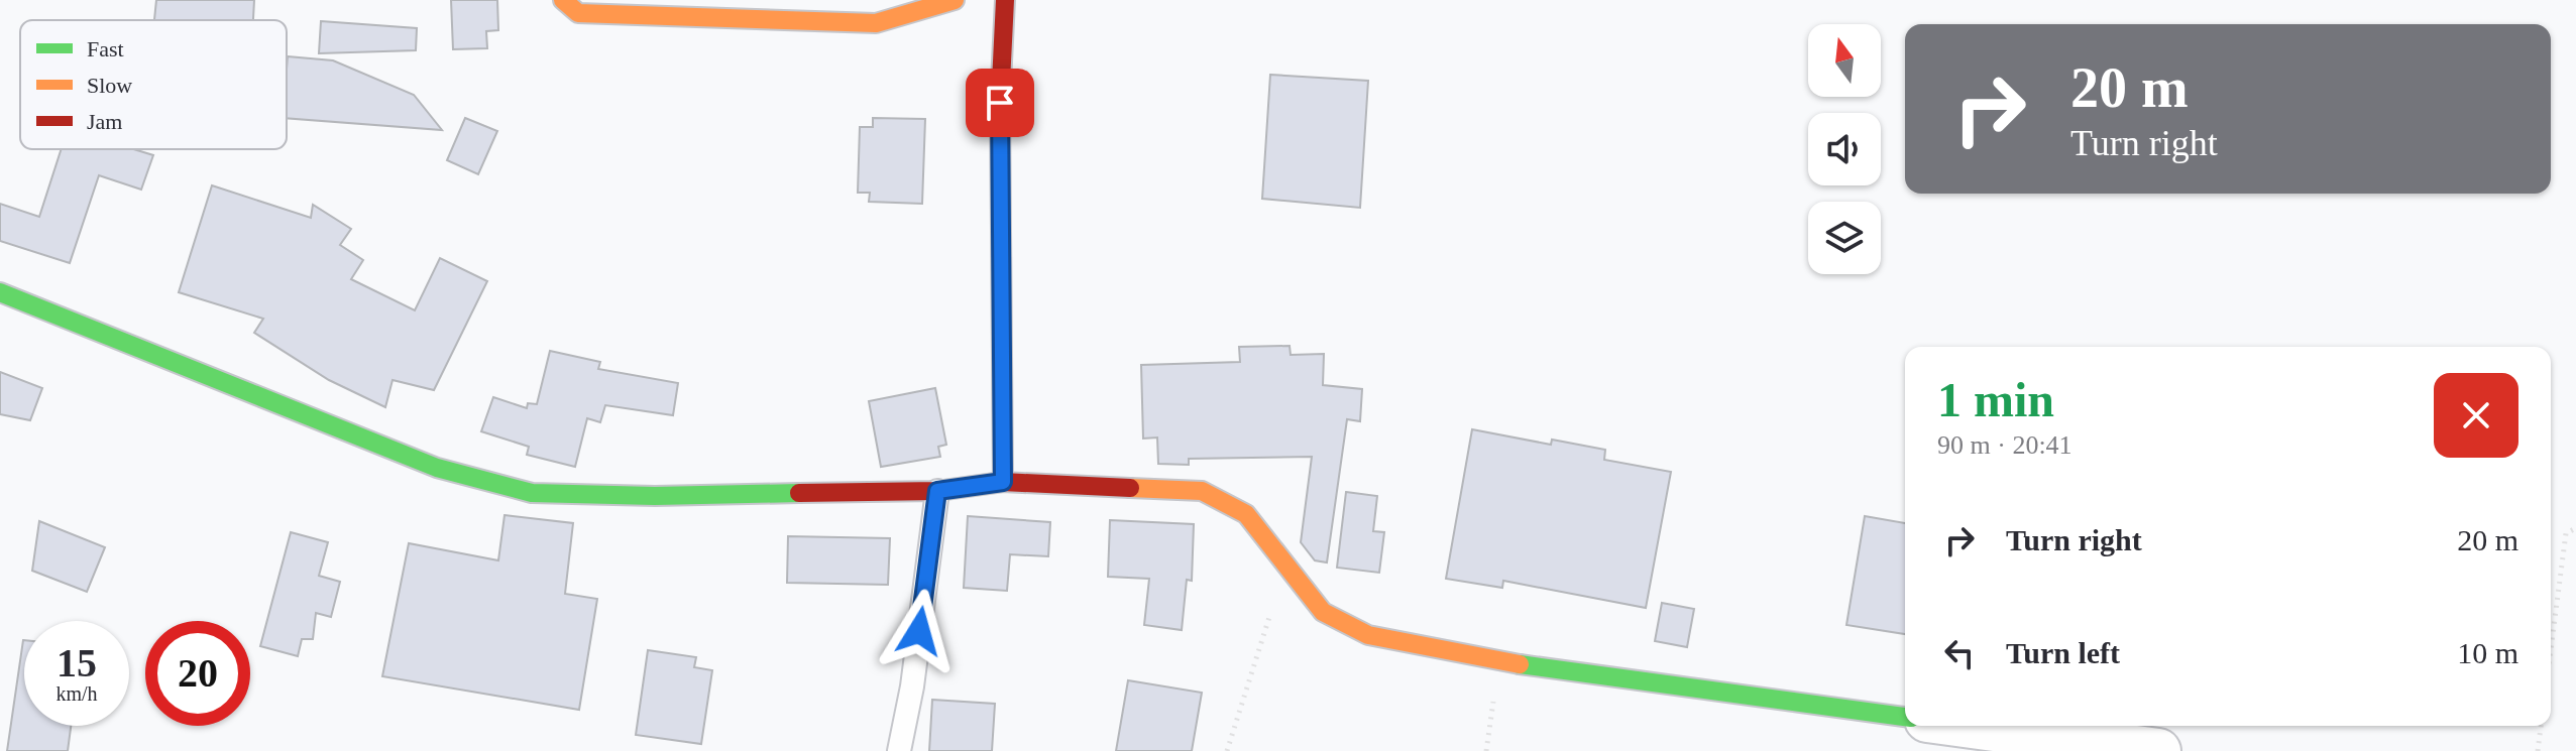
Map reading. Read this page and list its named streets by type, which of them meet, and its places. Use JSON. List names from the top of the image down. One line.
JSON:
{"legend":["Fast","Slow","Jam"],"north":"top","page":{"turn":["20 m","Turn right"],"heading":["1 min","90 m · 20:41"],"list":[{"name":"Turn right","value":"20 m"},{"name":"Turn left","value":"10 m"}],"speed":"15 km/h","limit":"20"}}
